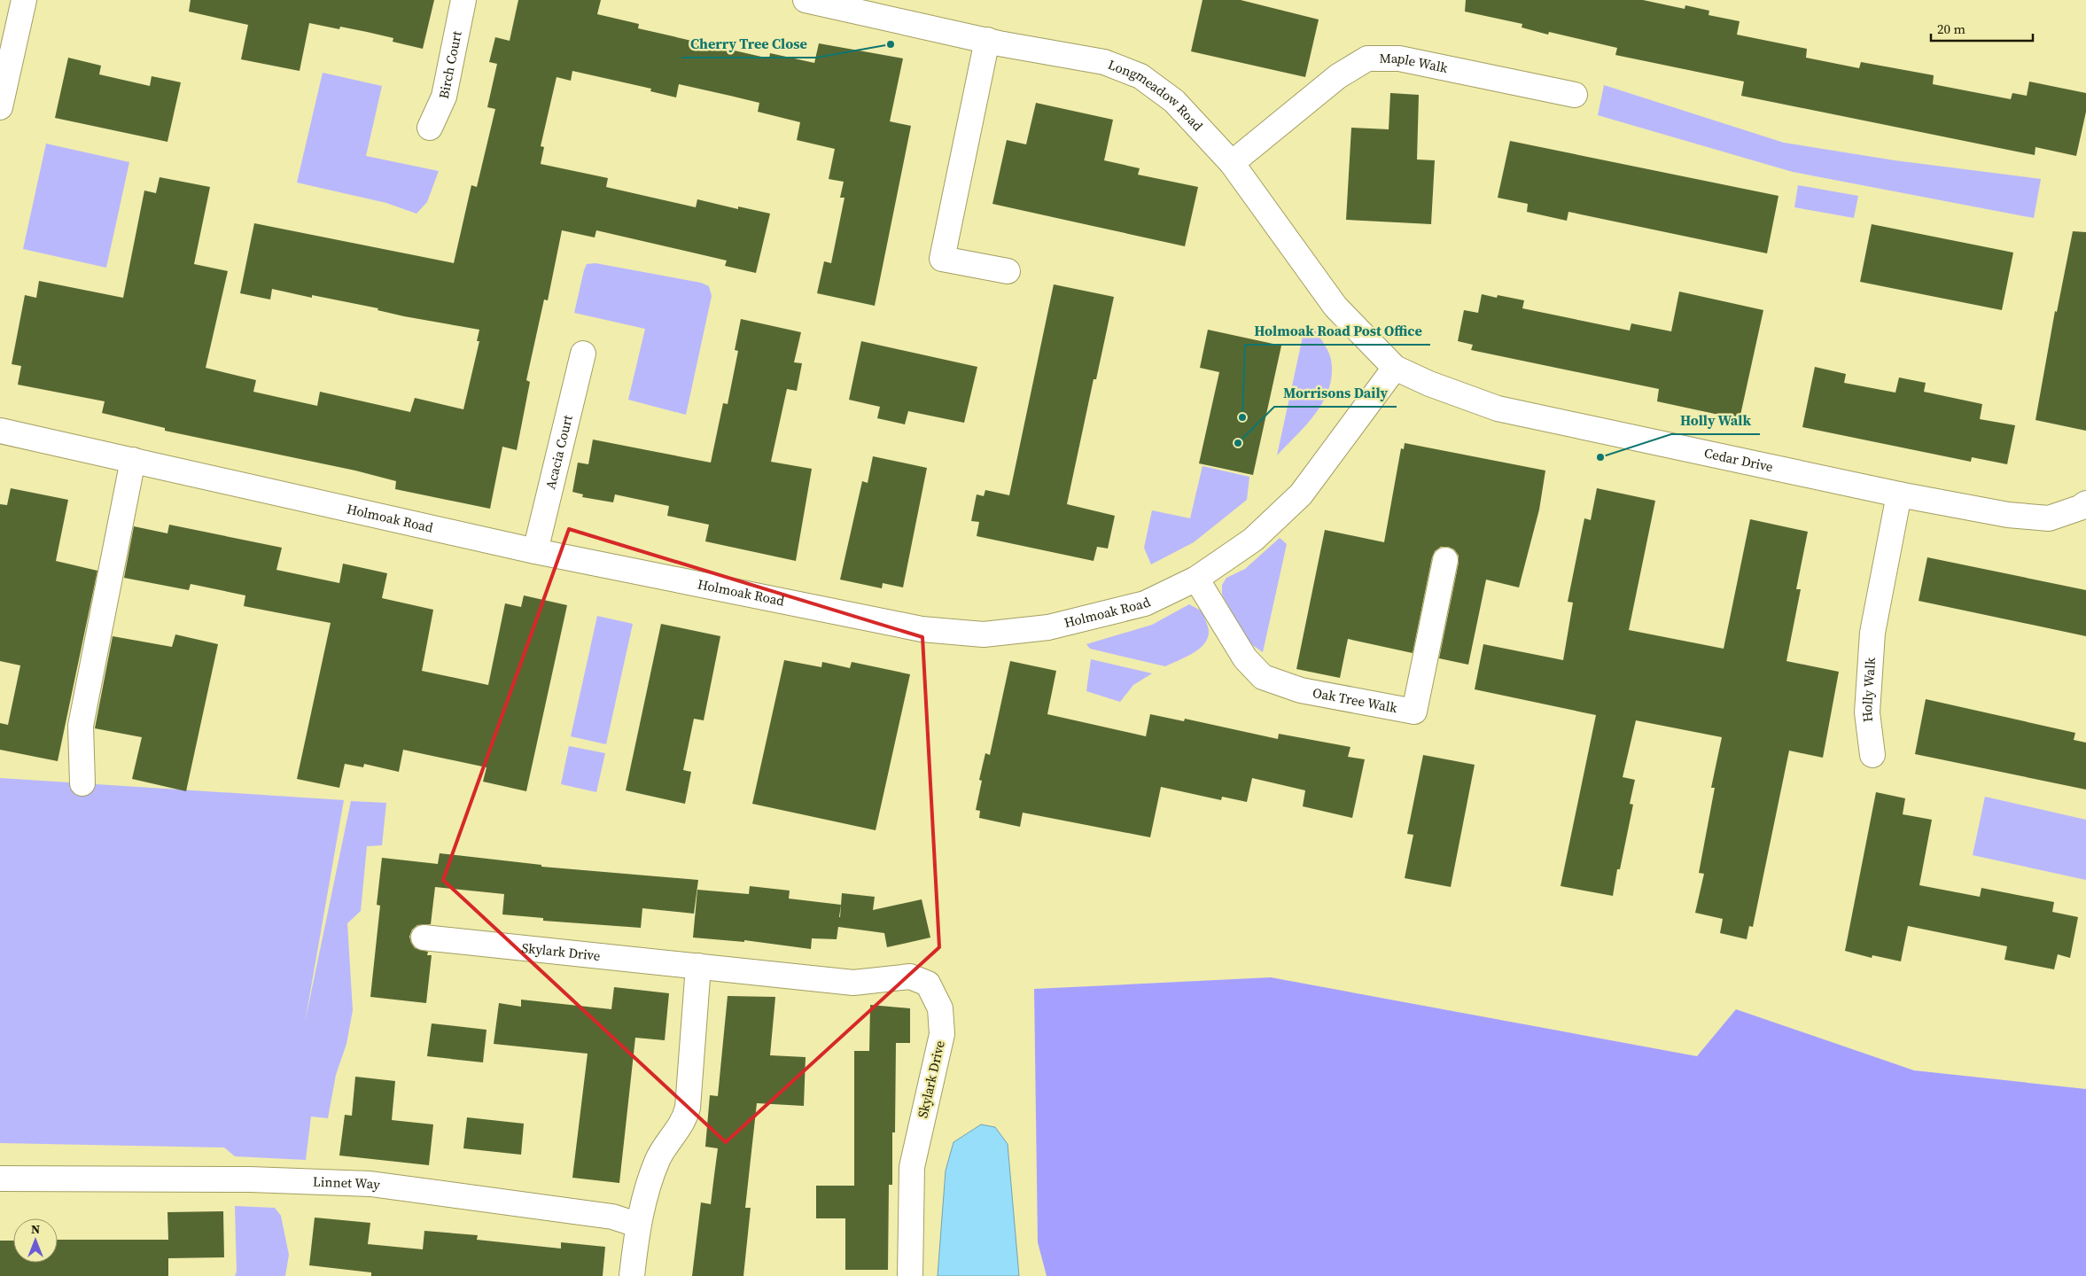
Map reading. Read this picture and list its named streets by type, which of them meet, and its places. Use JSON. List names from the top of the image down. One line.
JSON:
{"streets":{"street":["Maple Walk","Birch Court","Longmeadow Road","Acacia Court","Cedar Drive","Holmoak Road","Holly Walk","Oak Tree Walk","Skylark Drive","Linnet Way"]},"crossings":[["Maple Walk","Longmeadow Road"],["Longmeadow Road","Cedar Drive"],["Longmeadow Road","Holmoak Road"],["Acacia Court","Holmoak Road"],["Cedar Drive","Holmoak Road"],["Cedar Drive","Holly Walk"],["Holmoak Road","Oak Tree Walk"]],"places":["Cherry Tree Close","Holmoak Road Post Office","Morrisons Daily","Holly Walk"],"scale_bar":"20 m","north":"top"}
